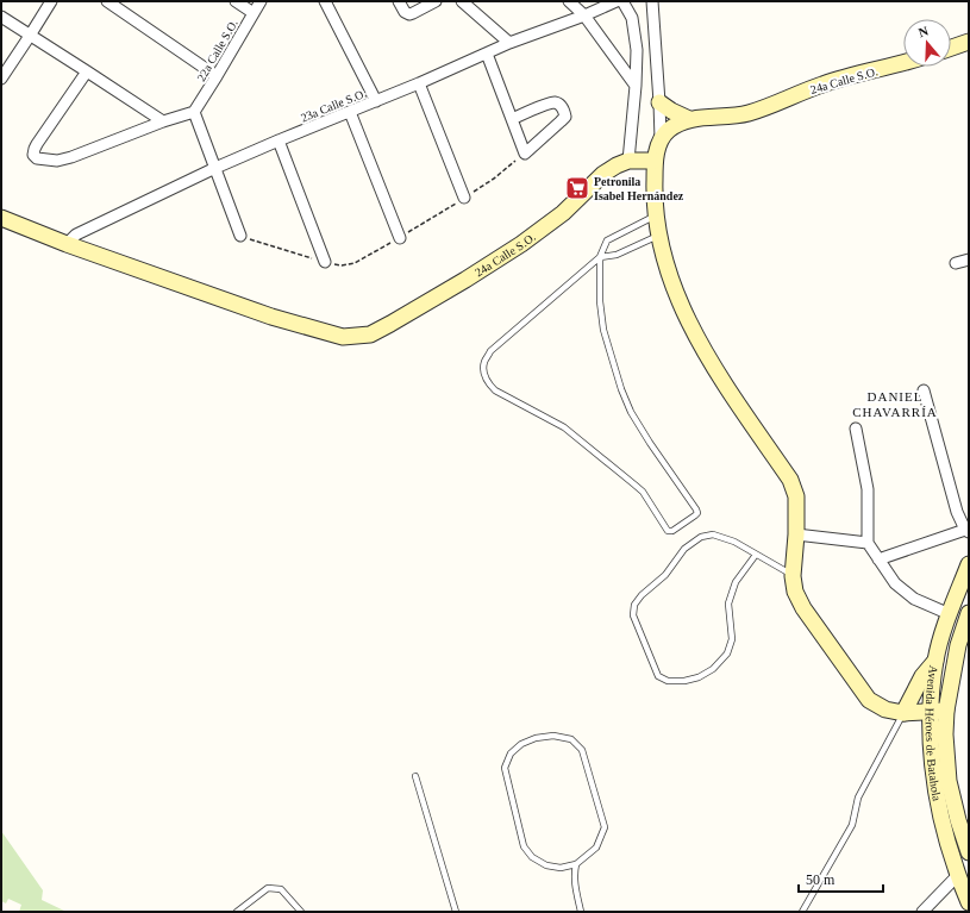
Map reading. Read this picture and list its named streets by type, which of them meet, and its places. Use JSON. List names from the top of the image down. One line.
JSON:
{"streets":{"street":["22a Calle S.O.","24a Calle S.O.","23a Calle S.O.","Avenida Héroes de Batahola"]},"crossings":[["24a Calle S.O.","23a Calle S.O."]],"districts":["DANIEL CHAVARRÍA"],"places":{"supermarket":["Petronila Isabel Hernández"]},"scale_bar":"50 m","north":"top"}
